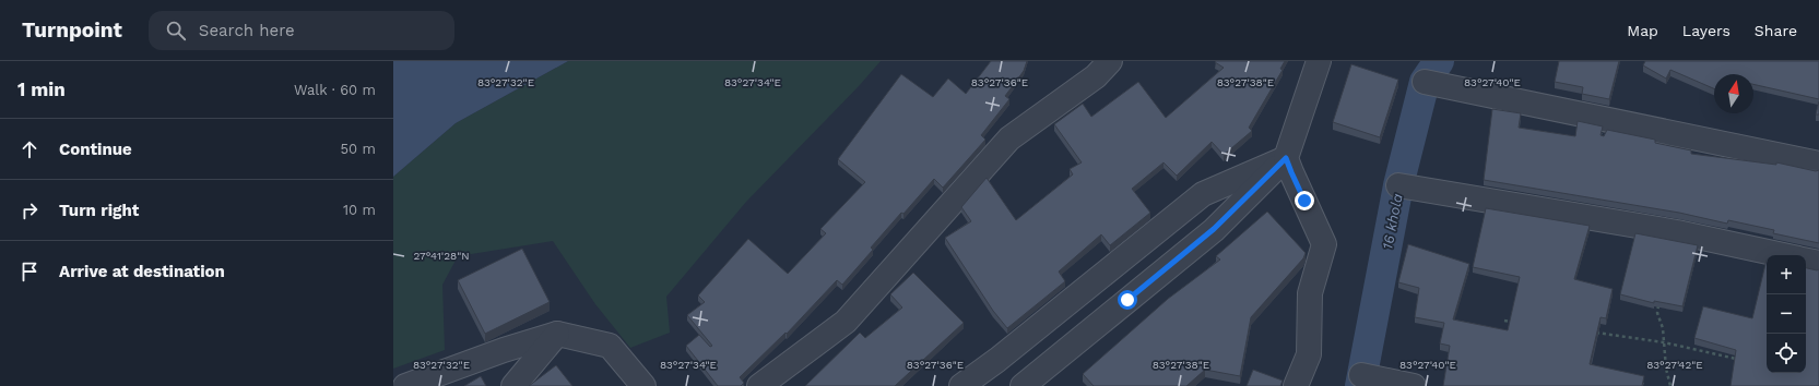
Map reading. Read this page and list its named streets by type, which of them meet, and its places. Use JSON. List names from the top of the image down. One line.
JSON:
{"water":["16 khola"],"north":"top","page":{"header":"Turnpoint","search":"Search here","nav":["Map","Layers","Share"],"heading":["1 min","Walk · 60 m"],"list":[["Continue","50 m"],["Turn right","10 m"],"Arrive at destination"],"map_buttons":["+","−"]},"coordinates":["83°27'32\"E","83°27'34\"E","83°27'36\"E","83°27'38\"E","83°27'40\"E","27°41'28\"N","83°27'42\"E"]}
